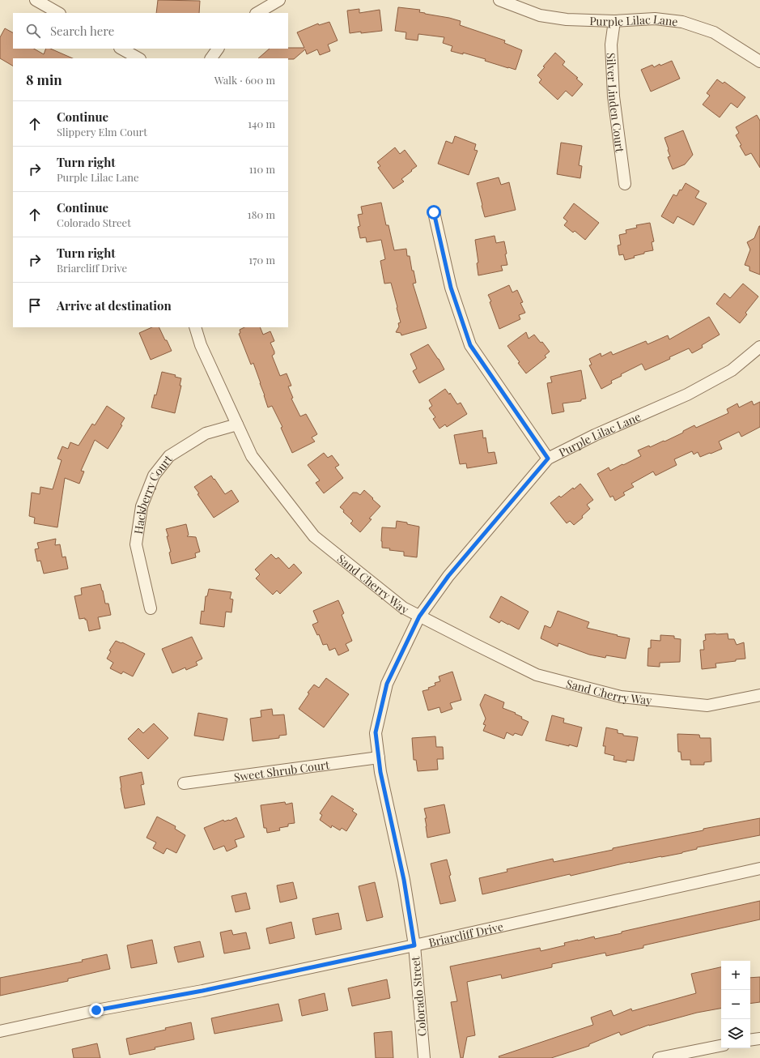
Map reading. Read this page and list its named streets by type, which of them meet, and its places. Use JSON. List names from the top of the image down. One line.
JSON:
{"streets":{"street":["Purple Lilac Lane","Silver Linden Court","Hackberry Court","Sand Cherry Way","Sweet Shrub Court","Briarcliff Drive","Colorado Street"]},"crossings":[["Purple Lilac Lane","Silver Linden Court"],["Purple Lilac Lane","Sand Cherry Way"],["Purple Lilac Lane","Colorado Street"],["Hackberry Court","Sand Cherry Way"],["Sand Cherry Way","Colorado Street"],["Sweet Shrub Court","Colorado Street"],["Briarcliff Drive","Colorado Street"]],"page":{"search":"Search here","heading":["8 min","Walk · 600 m"],"list":[["Continue","Slippery Elm Court","140 m"],["Turn right","Purple Lilac Lane","110 m"],["Continue","Colorado Street","180 m"],["Turn right","Briarcliff Drive","170 m"],"Arrive at destination"],"map_buttons":["+","−"]}}
